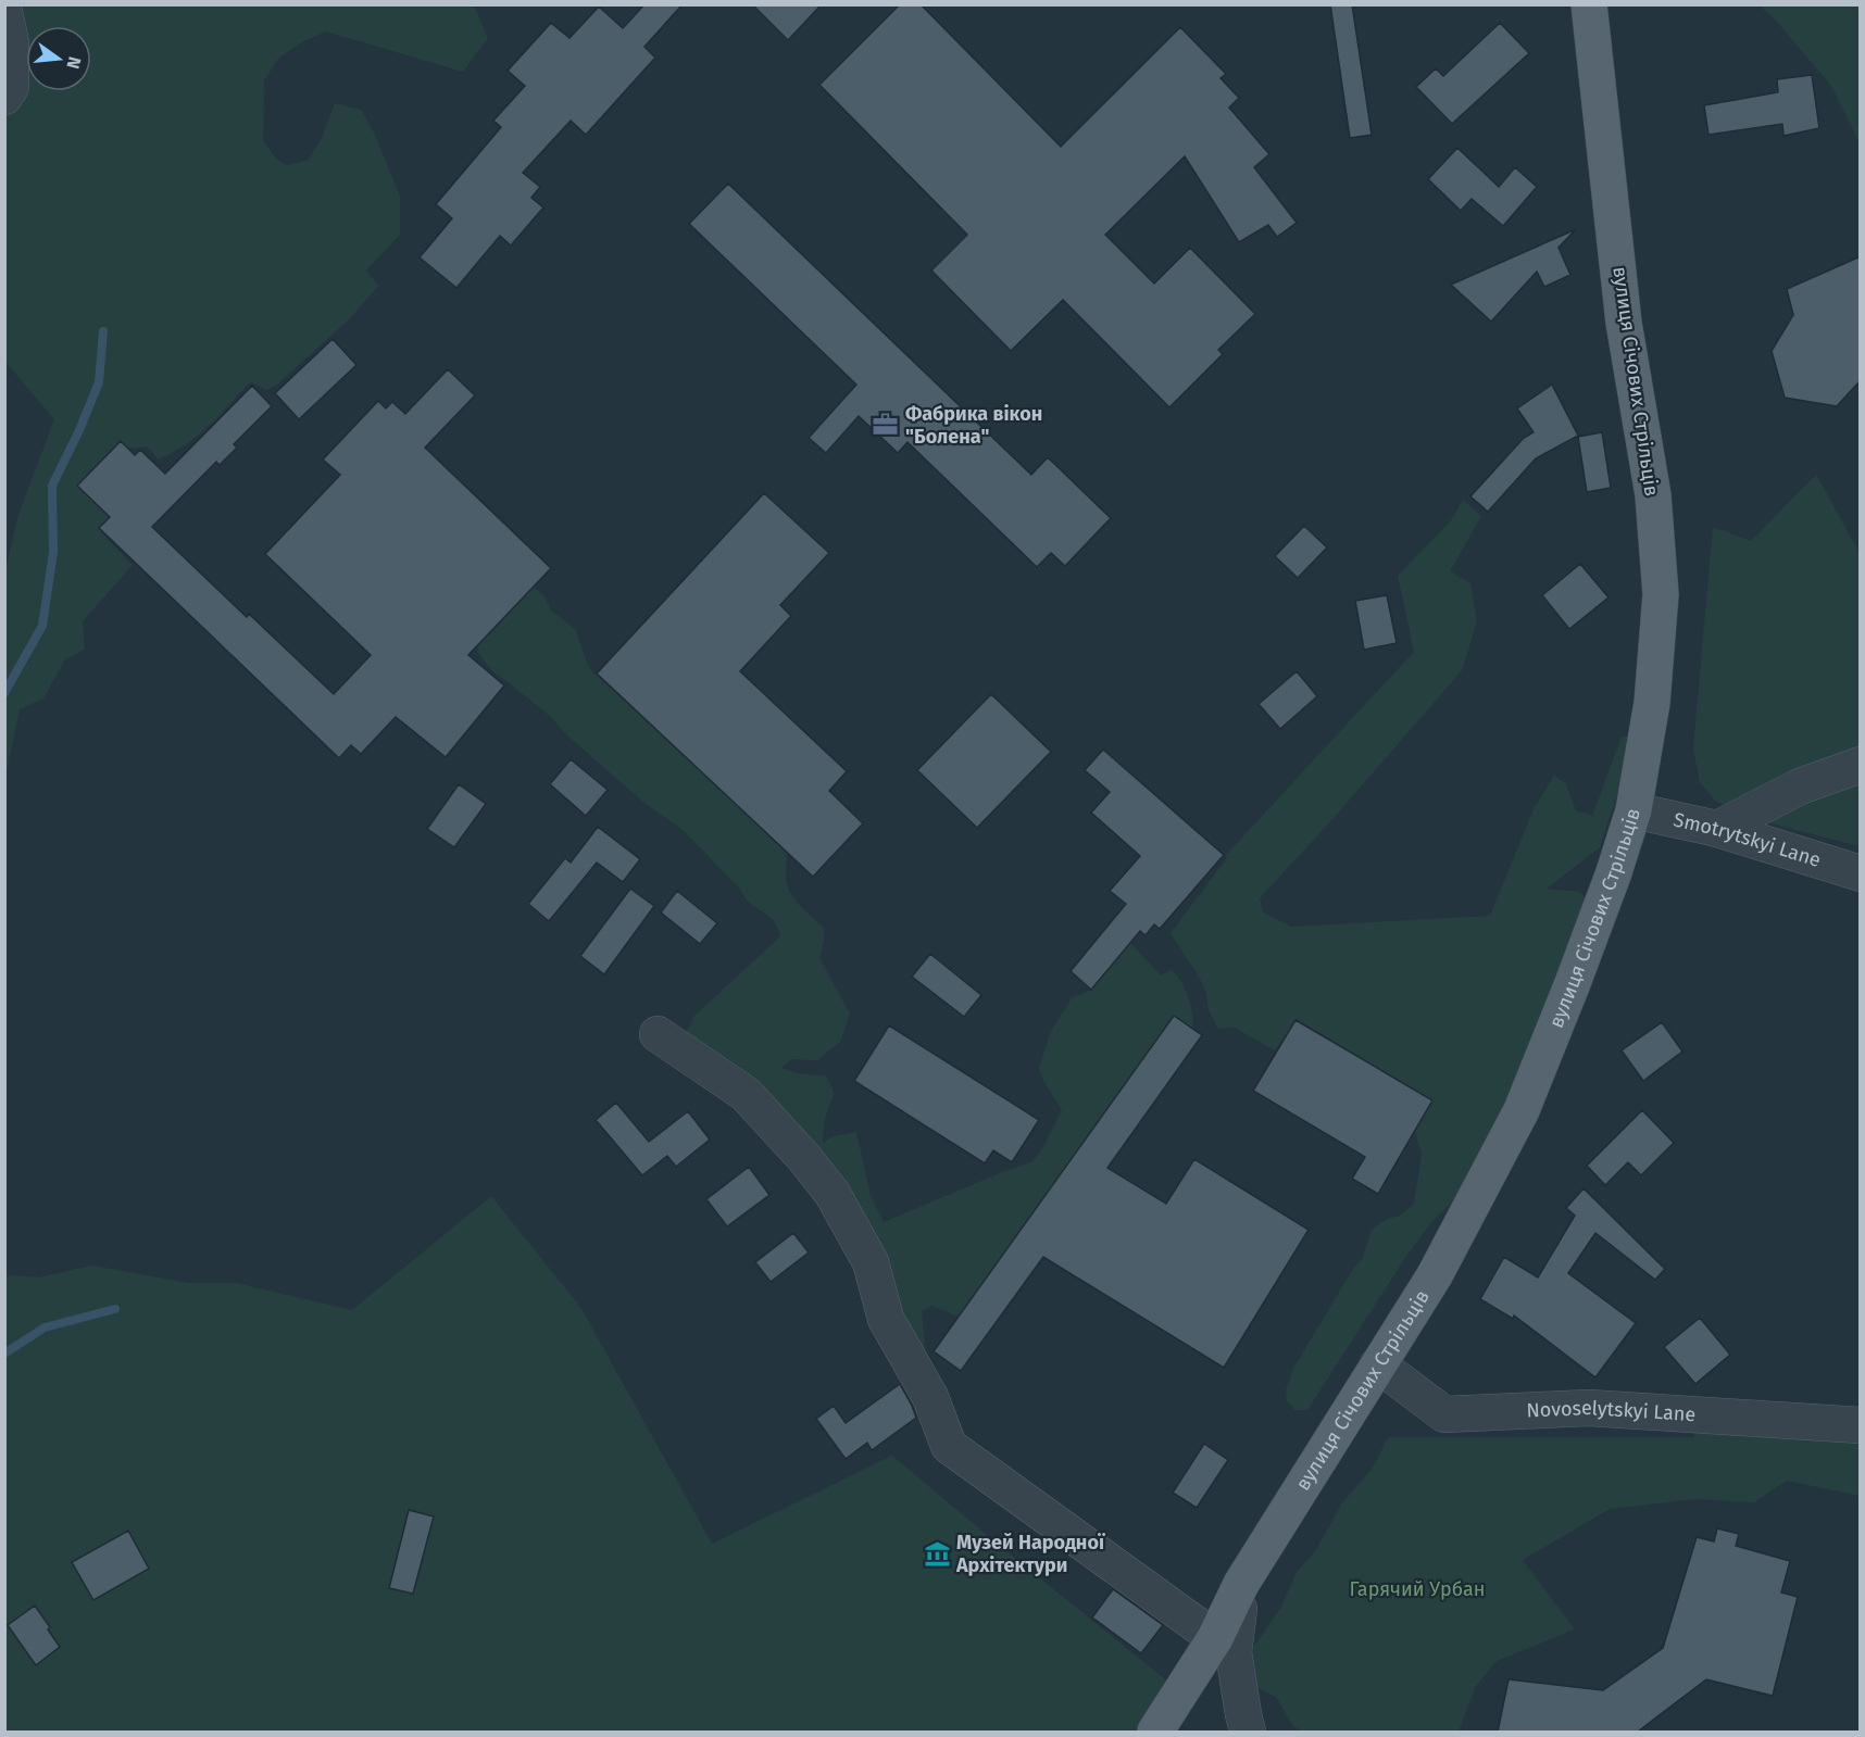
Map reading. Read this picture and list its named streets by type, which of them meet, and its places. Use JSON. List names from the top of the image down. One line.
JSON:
{"streets":{"main road":["вулиця Січових Стрільців"],"street":["Smotrytskyi Lane","Novoselytskyi Lane"]},"crossings":[["вулиця Січових Стрільців","Smotrytskyi Lane"],["вулиця Січових Стрільців","Novoselytskyi Lane"]],"parks":["Гарячий Урбан"],"places":{"office":["Фабрика вікон \"Болена\""],"museum":["Музей Народної Архітектури"]},"north":"right"}
